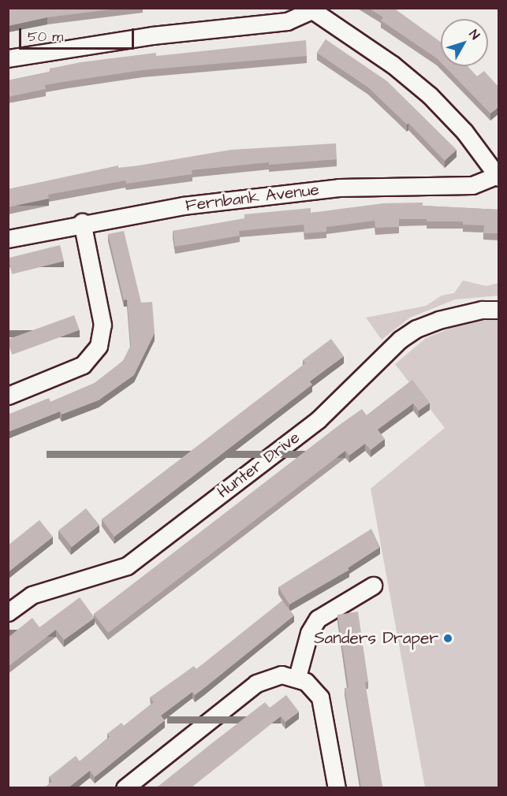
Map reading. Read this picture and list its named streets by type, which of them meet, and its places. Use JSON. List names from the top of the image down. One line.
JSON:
{"streets":{"street":["Fernbank Avenue","Hunter Drive"]},"places":["Sanders Draper"],"scale_bar":"50 m","north":"top right"}
